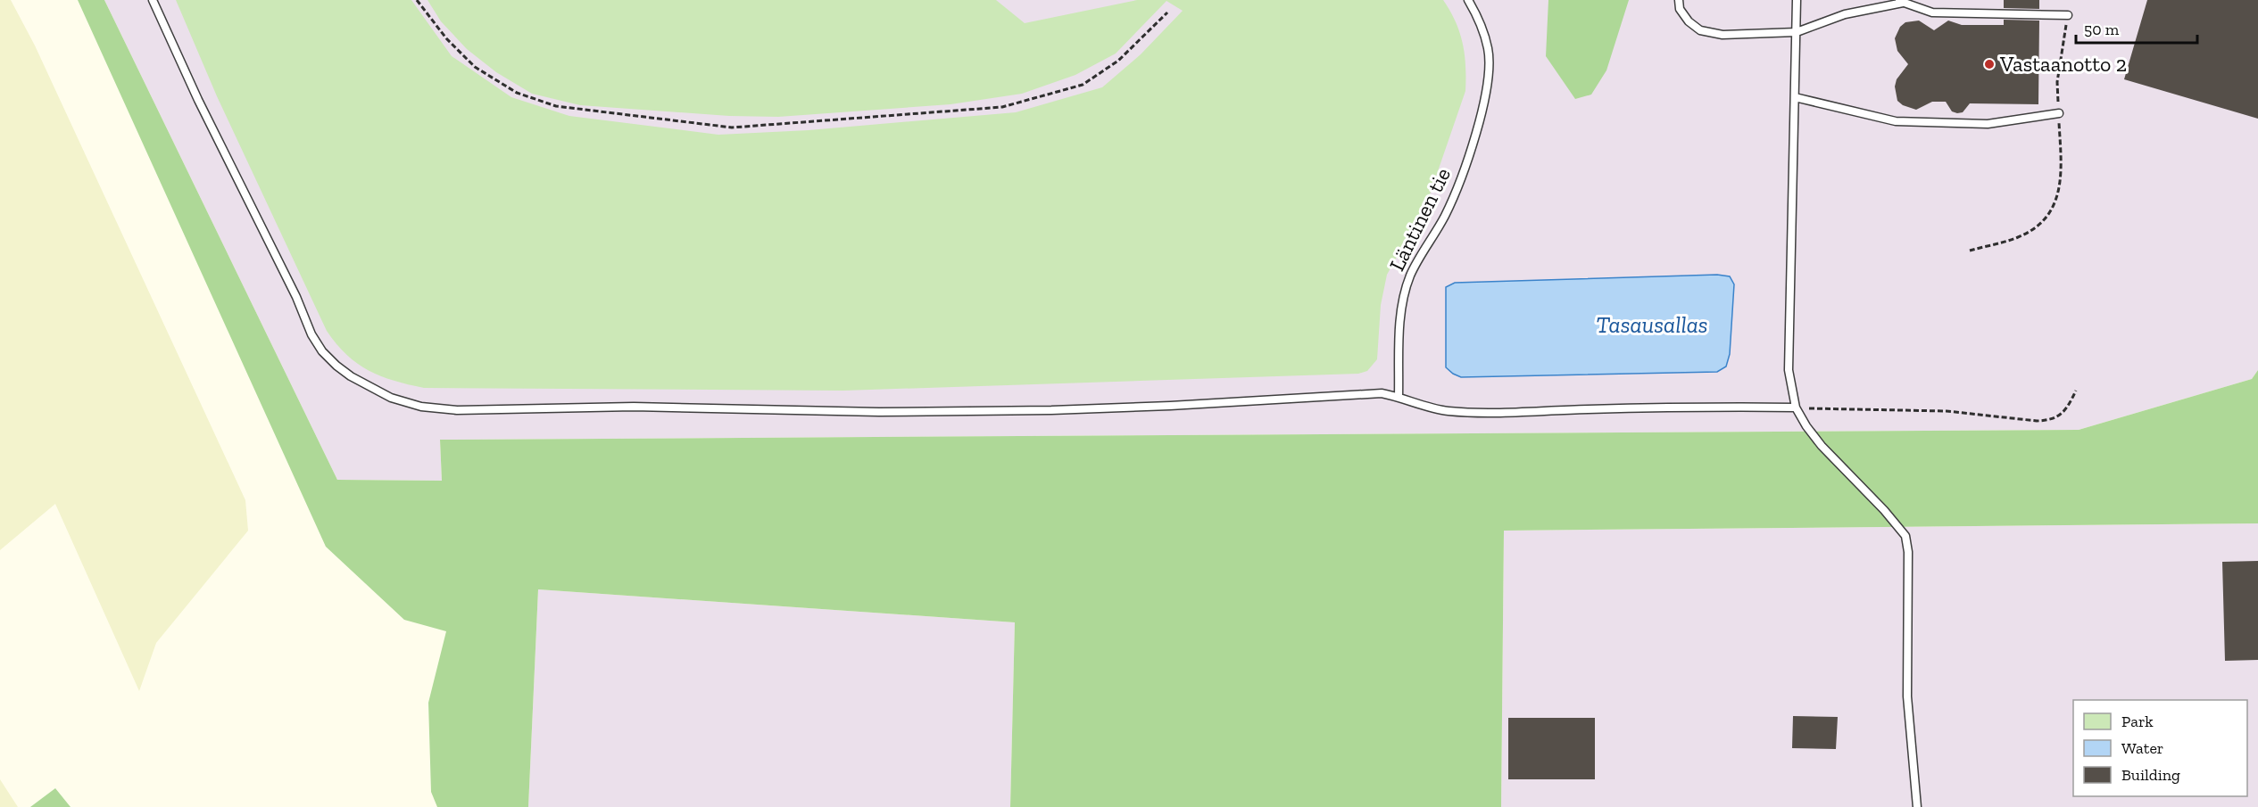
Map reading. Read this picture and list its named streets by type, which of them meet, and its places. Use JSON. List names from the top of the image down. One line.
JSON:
{"streets":{"lane":["Läntinen tie"]},"water":["Tasausallas"],"places":["Vastaanotto 2"],"legend":["Park","Water","Building"],"scale_bar":"50 m"}
